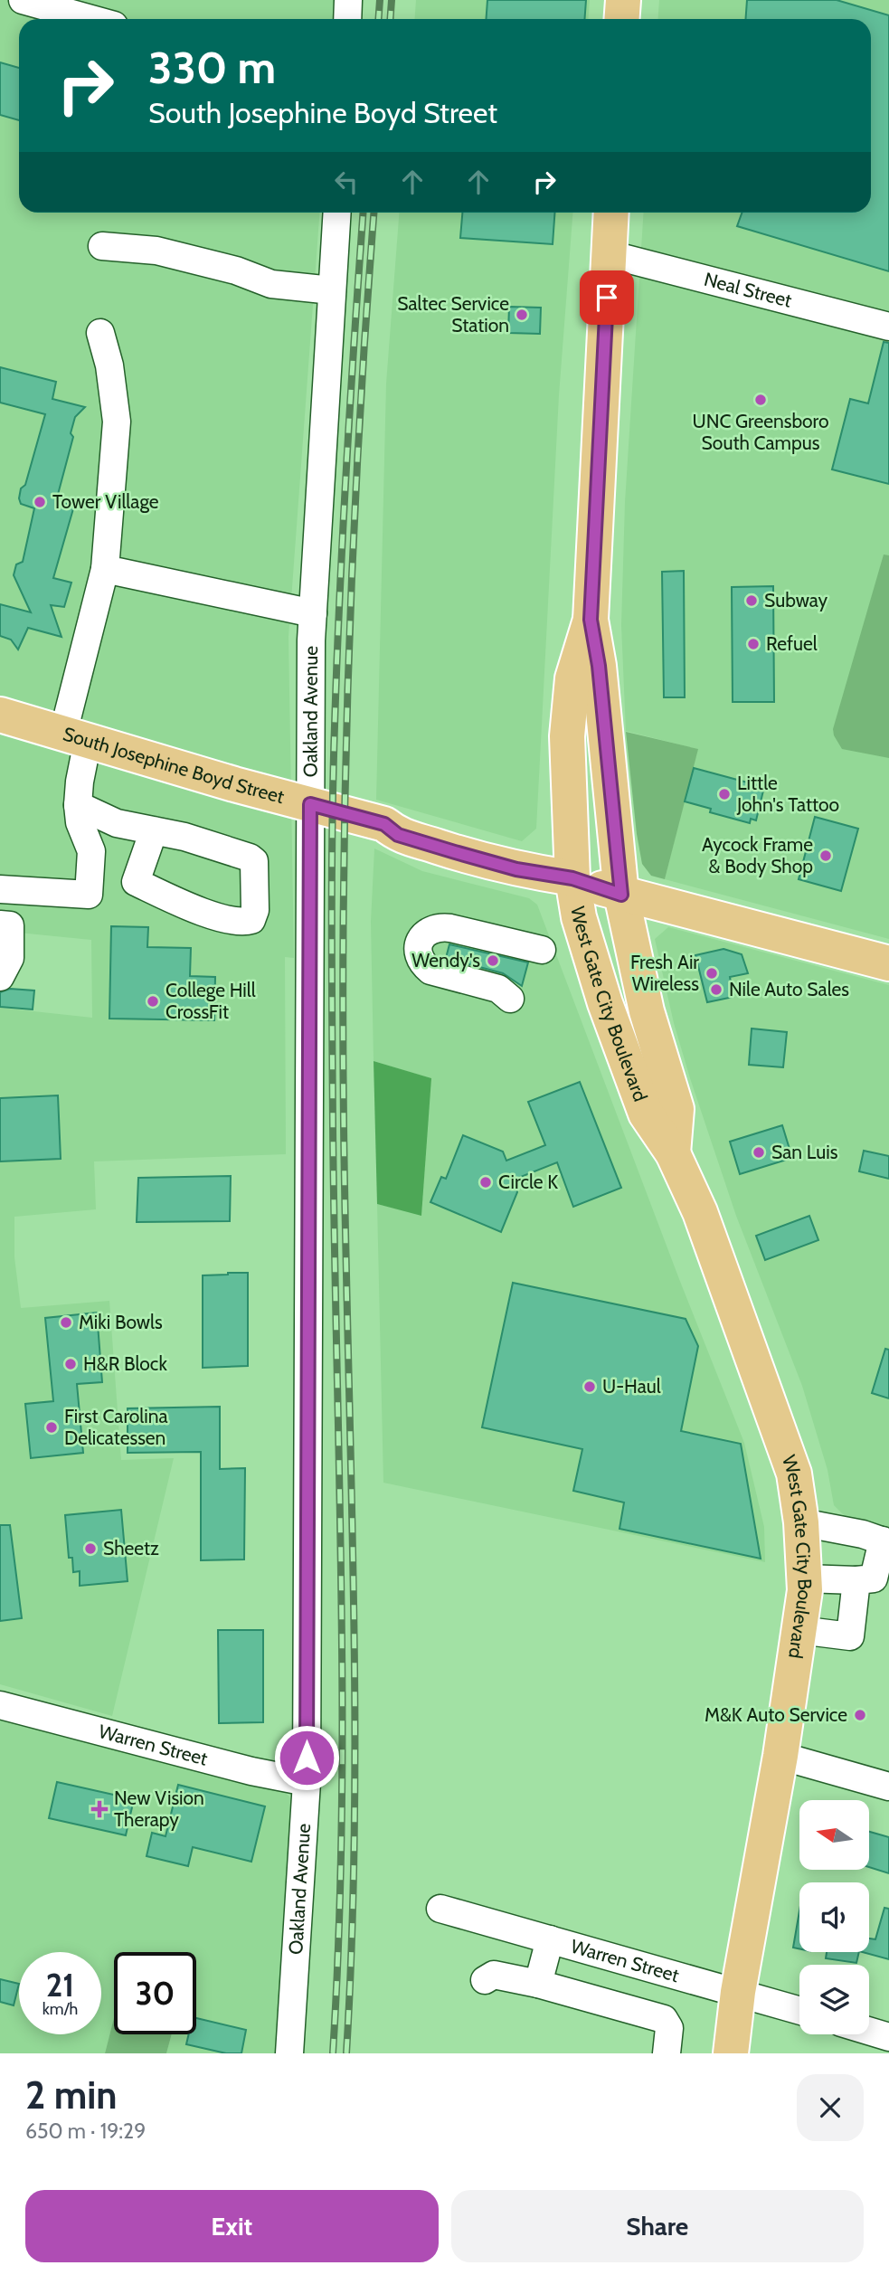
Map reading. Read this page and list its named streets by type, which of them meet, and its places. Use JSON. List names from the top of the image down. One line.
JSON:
{"streets":{"main road":["South Josephine Boyd Street","West Gate City Boulevard"],"street":["Neal Street","Oakland Avenue","Warren Street"]},"crossings":[["Neal Street","West Gate City Boulevard"],["Oakland Avenue","South Josephine Boyd Street"],["Oakland Avenue","Warren Street"],["South Josephine Boyd Street","West Gate City Boulevard"],["West Gate City Boulevard","Warren Street"]],"places":{"other":["Saltec Service Station","UNC Greensboro South Campus","Tower Village","Subway","Refuel","Little John's Tattoo","Aycock Frame & Body Shop","Wendy's","Fresh Air Wireless","Nile Auto Sales","College Hill CrossFit","San Luis","Circle K","Miki Bowls","H&R Block","U-Haul","First Carolina Delicatessen","Sheetz","M&K Auto Service"],"health":["New Vision Therapy"]},"north":"left","page":{"turn":["330 m","South Josephine Boyd Street"],"speed":"21 km/h","limit":"30","heading":["2 min","650 m · 19:29"],"buttons":["Exit","Share"]}}
